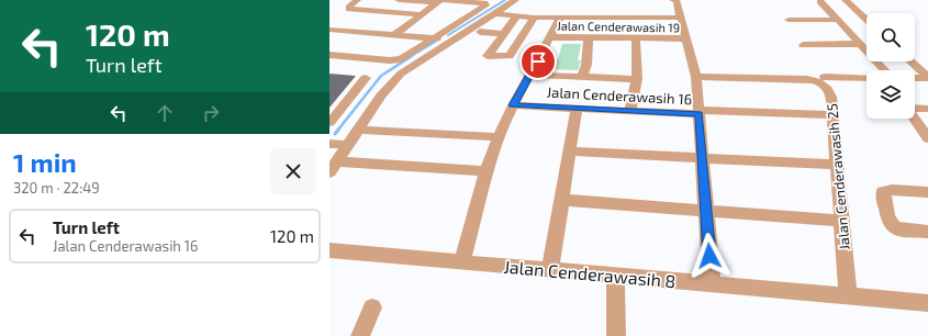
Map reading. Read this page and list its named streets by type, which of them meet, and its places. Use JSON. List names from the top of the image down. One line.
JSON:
{"streets":{"street":["Jalan Cenderawasih 19","Jalan Cenderawasih 16","Jalan Cenderawasih 25","Jalan Cenderawasih 8"]},"crossings":[["Jalan Cenderawasih 16","Jalan Cenderawasih 25"],["Jalan Cenderawasih 25","Jalan Cenderawasih 8"]],"page":{"turn":["120 m","Turn left"],"heading":["1 min","320 m · 22:49"],"list":[{"name":"Turn left","note":"Jalan Cenderawasih 16","value":"120 m"}]}}
